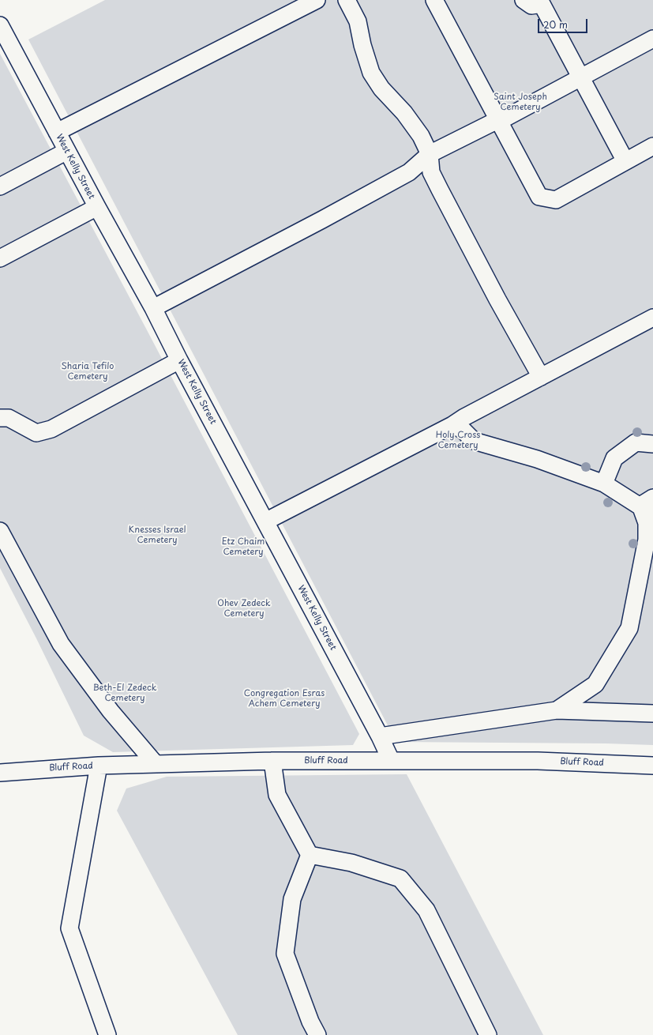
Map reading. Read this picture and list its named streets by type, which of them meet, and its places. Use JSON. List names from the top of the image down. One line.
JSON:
{"streets":{"street":["West Kelly Street","Bluff Road"]},"crossings":[["West Kelly Street","Bluff Road"]],"parks":["Saint Joseph Cemetery","Sharia Tefilo Cemetery","Holy Cross Cemetery","Knesses Israel Cemetery","Etz Chaim Cemetery","Ohev Zedeck Cemetery","Beth-El Zedeck Cemetery","Congregation Esras Achem Cemetery"],"scale_bar":"20 m"}
